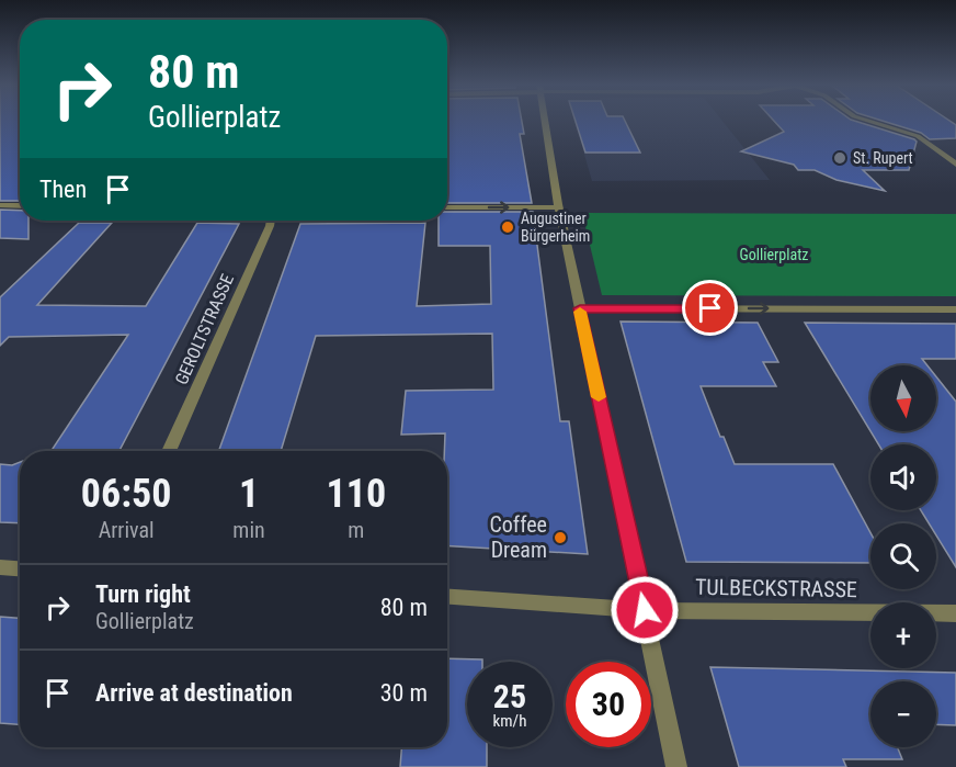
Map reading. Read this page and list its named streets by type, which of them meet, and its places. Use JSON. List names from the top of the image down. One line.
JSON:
{"streets":{"street":["GEROLTSTRASSE","TULBECKSTRASSE"]},"parks":["Gollierplatz"],"places":["St. Rupert","Augustiner Bürgerheim","Coffee Dream"],"north":"bottom","page":{"turn":["80 m","Gollierplatz"],"then":"Then","map_buttons":["+","−"],"eta":["06:50","Arrival","1","min","110","m"],"list":[{"name":"Turn right","note":"Gollierplatz","value":"80 m"},{"name":"Arrive at destination","value":"30 m"}],"speed":"25 km/h","limit":"30"}}
